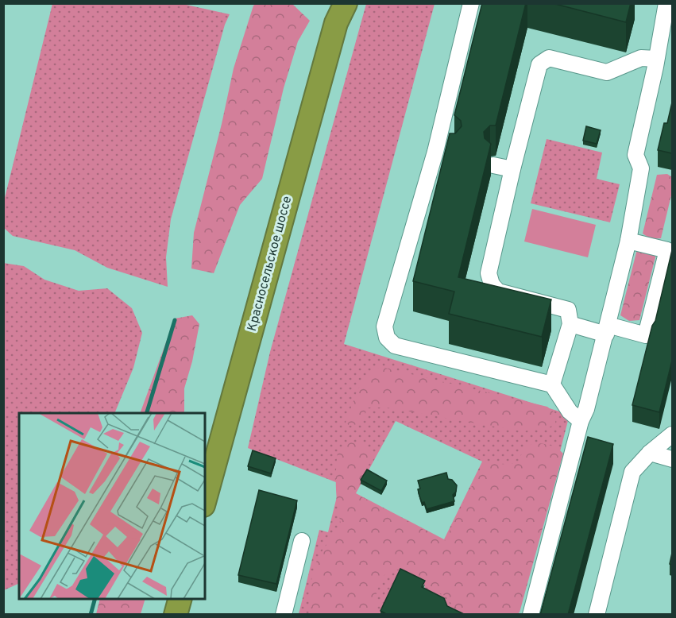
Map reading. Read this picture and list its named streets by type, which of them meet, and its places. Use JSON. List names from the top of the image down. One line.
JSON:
{"streets":{"highway":["Красносельское шоссе"]}}
